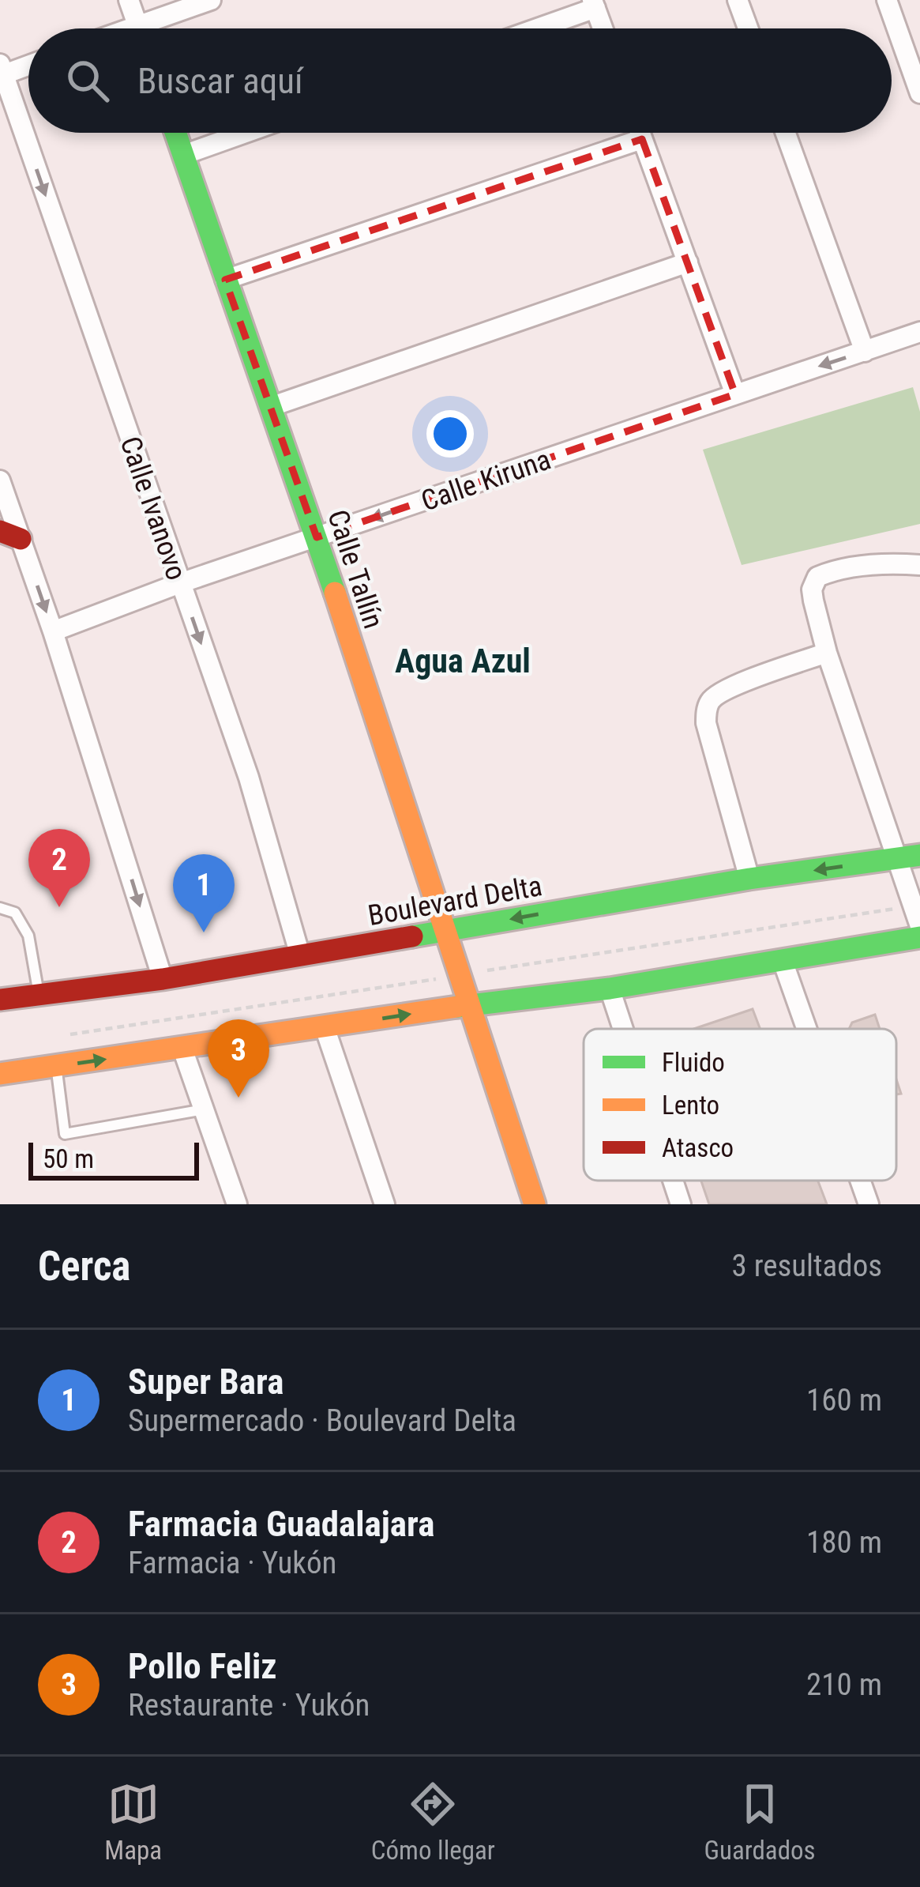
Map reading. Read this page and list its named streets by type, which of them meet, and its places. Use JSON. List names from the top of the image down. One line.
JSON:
{"streets":{"main road":["Calle Tallín","Boulevard Delta"],"street":["Calle Kiruna","Calle Ivanovo"]},"crossings":[["Calle Kiruna","Calle Ivanovo"],["Calle Kiruna","Calle Tallín"],["Calle Ivanovo","Boulevard Delta"],["Calle Tallín","Boulevard Delta"]],"districts":["Agua Azul"],"legend":["Fluido","Lento","Atasco"],"scale_bar":"50 m","page":{"search":"Buscar aquí","pins":["2","1","3"],"scale":"50 m","heading":["Cerca","3 resultados"],"list":[{"mark":"1","name":"Super Bara","note":"Supermercado · Boulevard Delta","value":"160 m"},{"mark":"2","name":"Farmacia Guadalajara","note":"Farmacia · Yukón","value":"180 m"},{"mark":"3","name":"Pollo Feliz","note":"Restaurante · Yukón","value":"210 m"}],"nav":["Mapa","Cómo llegar","Guardados"]}}
